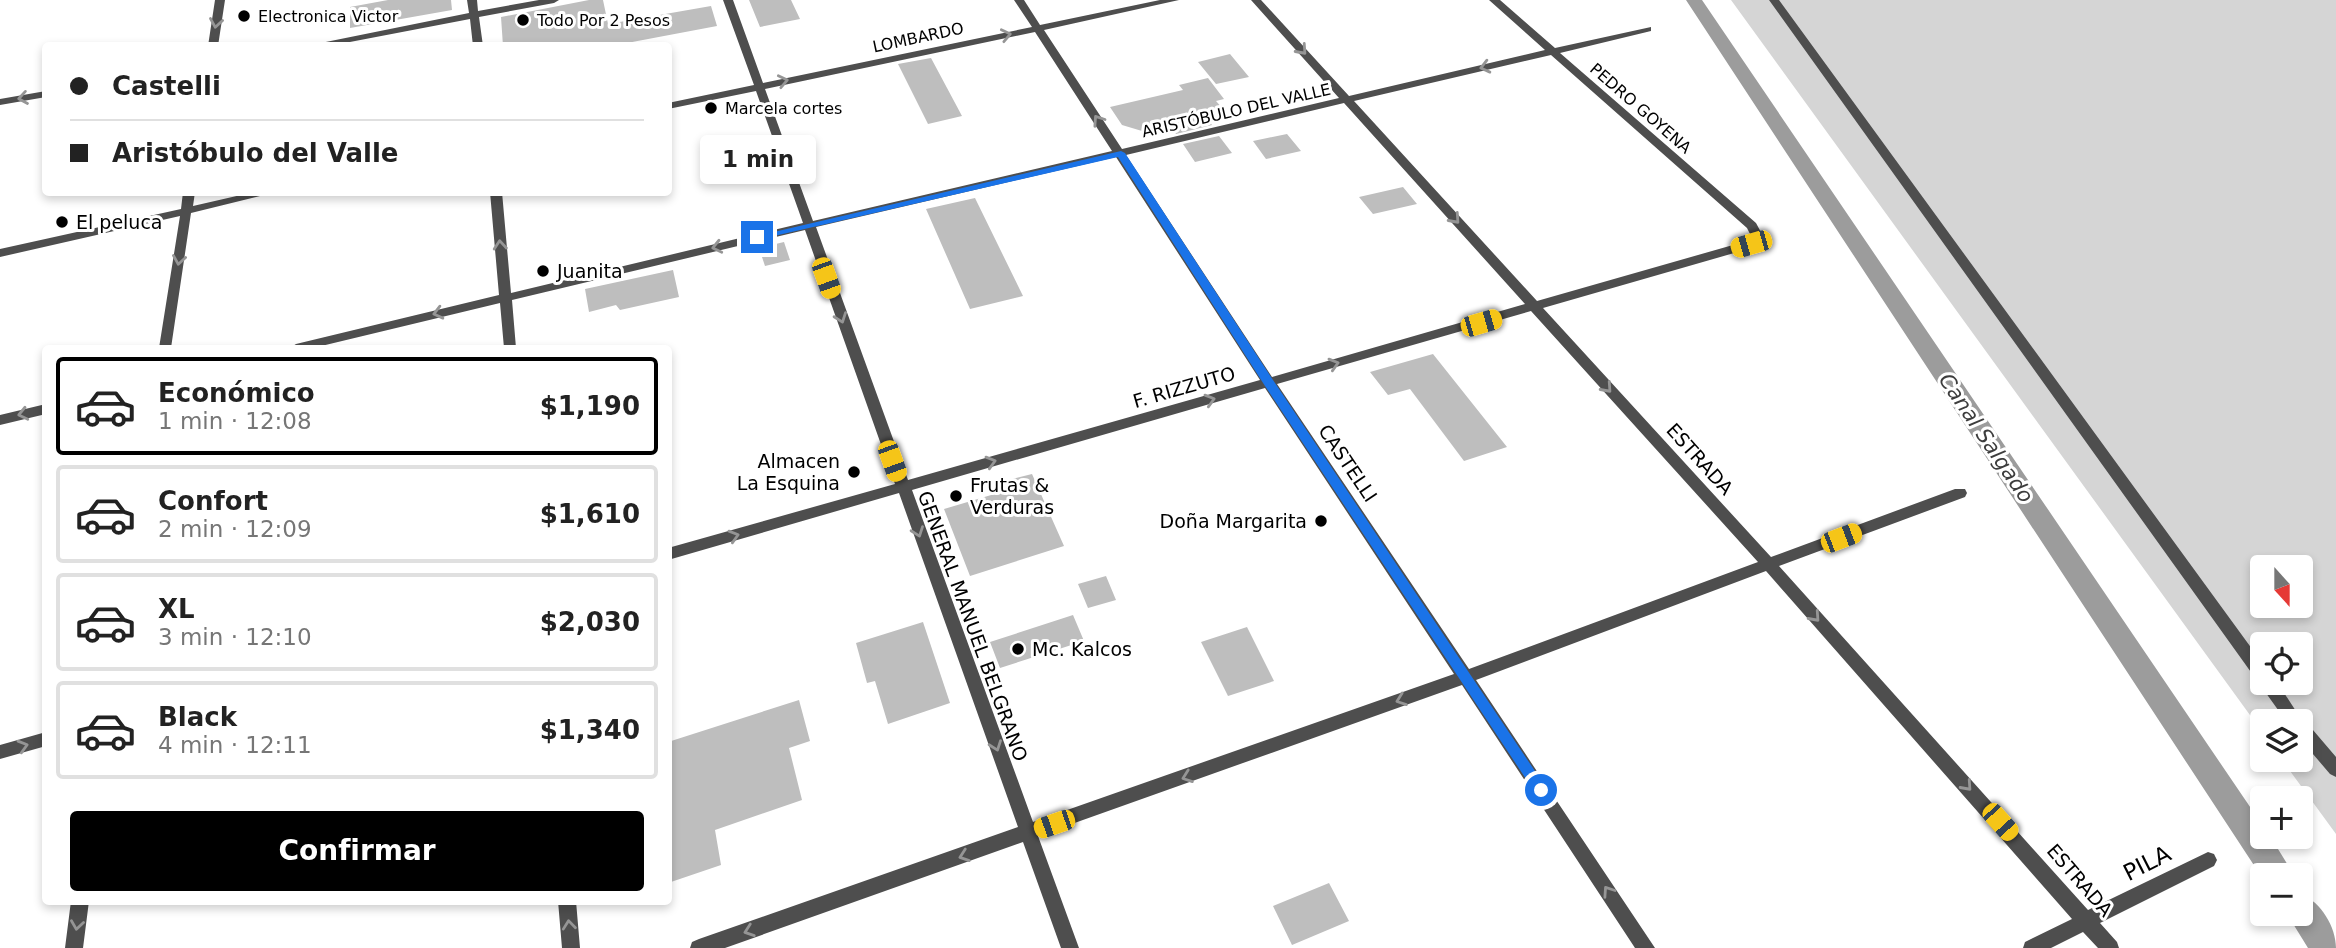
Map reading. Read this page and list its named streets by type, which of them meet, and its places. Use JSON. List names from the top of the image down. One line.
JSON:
{"streets":{"street":["LOMBARDO","PEDRO GOYENA","ARISTÓBULO DEL VALLE","F. RIZZUTO","ESTRADA","CASTELLI","GENERAL MANUEL BELGRANO","PILA"]},"crossings":[["LOMBARDO","CASTELLI"],["LOMBARDO","GENERAL MANUEL BELGRANO"],["PEDRO GOYENA","ARISTÓBULO DEL VALLE"],["PEDRO GOYENA","F. RIZZUTO"],["ARISTÓBULO DEL VALLE","ESTRADA"],["ARISTÓBULO DEL VALLE","CASTELLI"],["ARISTÓBULO DEL VALLE","GENERAL MANUEL BELGRANO"],["F. RIZZUTO","ESTRADA"],["F. RIZZUTO","CASTELLI"],["F. RIZZUTO","GENERAL MANUEL BELGRANO"],["ESTRADA","PILA"]],"one_way":["LOMBARDO","ARISTÓBULO DEL VALLE","F. RIZZUTO","ESTRADA","CASTELLI","GENERAL MANUEL BELGRANO"],"water":["Canal Salgado"],"places":["Electronica Victor","Todo Por 2 Pesos","Marcela cortes","El peluca","Juanita","Almacen La Esquina","Frutas & Verduras","Doña Margarita","Mc. Kalcos"],"north":"bottom","page":{"banner":["Castelli","Aristóbulo del Valle"],"bubble":"1 min","list":[{"name":"Económico","note":"1 min · 12:08","value":"$1,190"},{"name":"Confort","note":"2 min · 12:09","value":"$1,610"},{"name":"XL","note":"3 min · 12:10","value":"$2,030"},{"name":"Black","note":"4 min · 12:11","value":"$1,340"}],"map_buttons":["+","−"],"buttons":"Confirmar"}}
